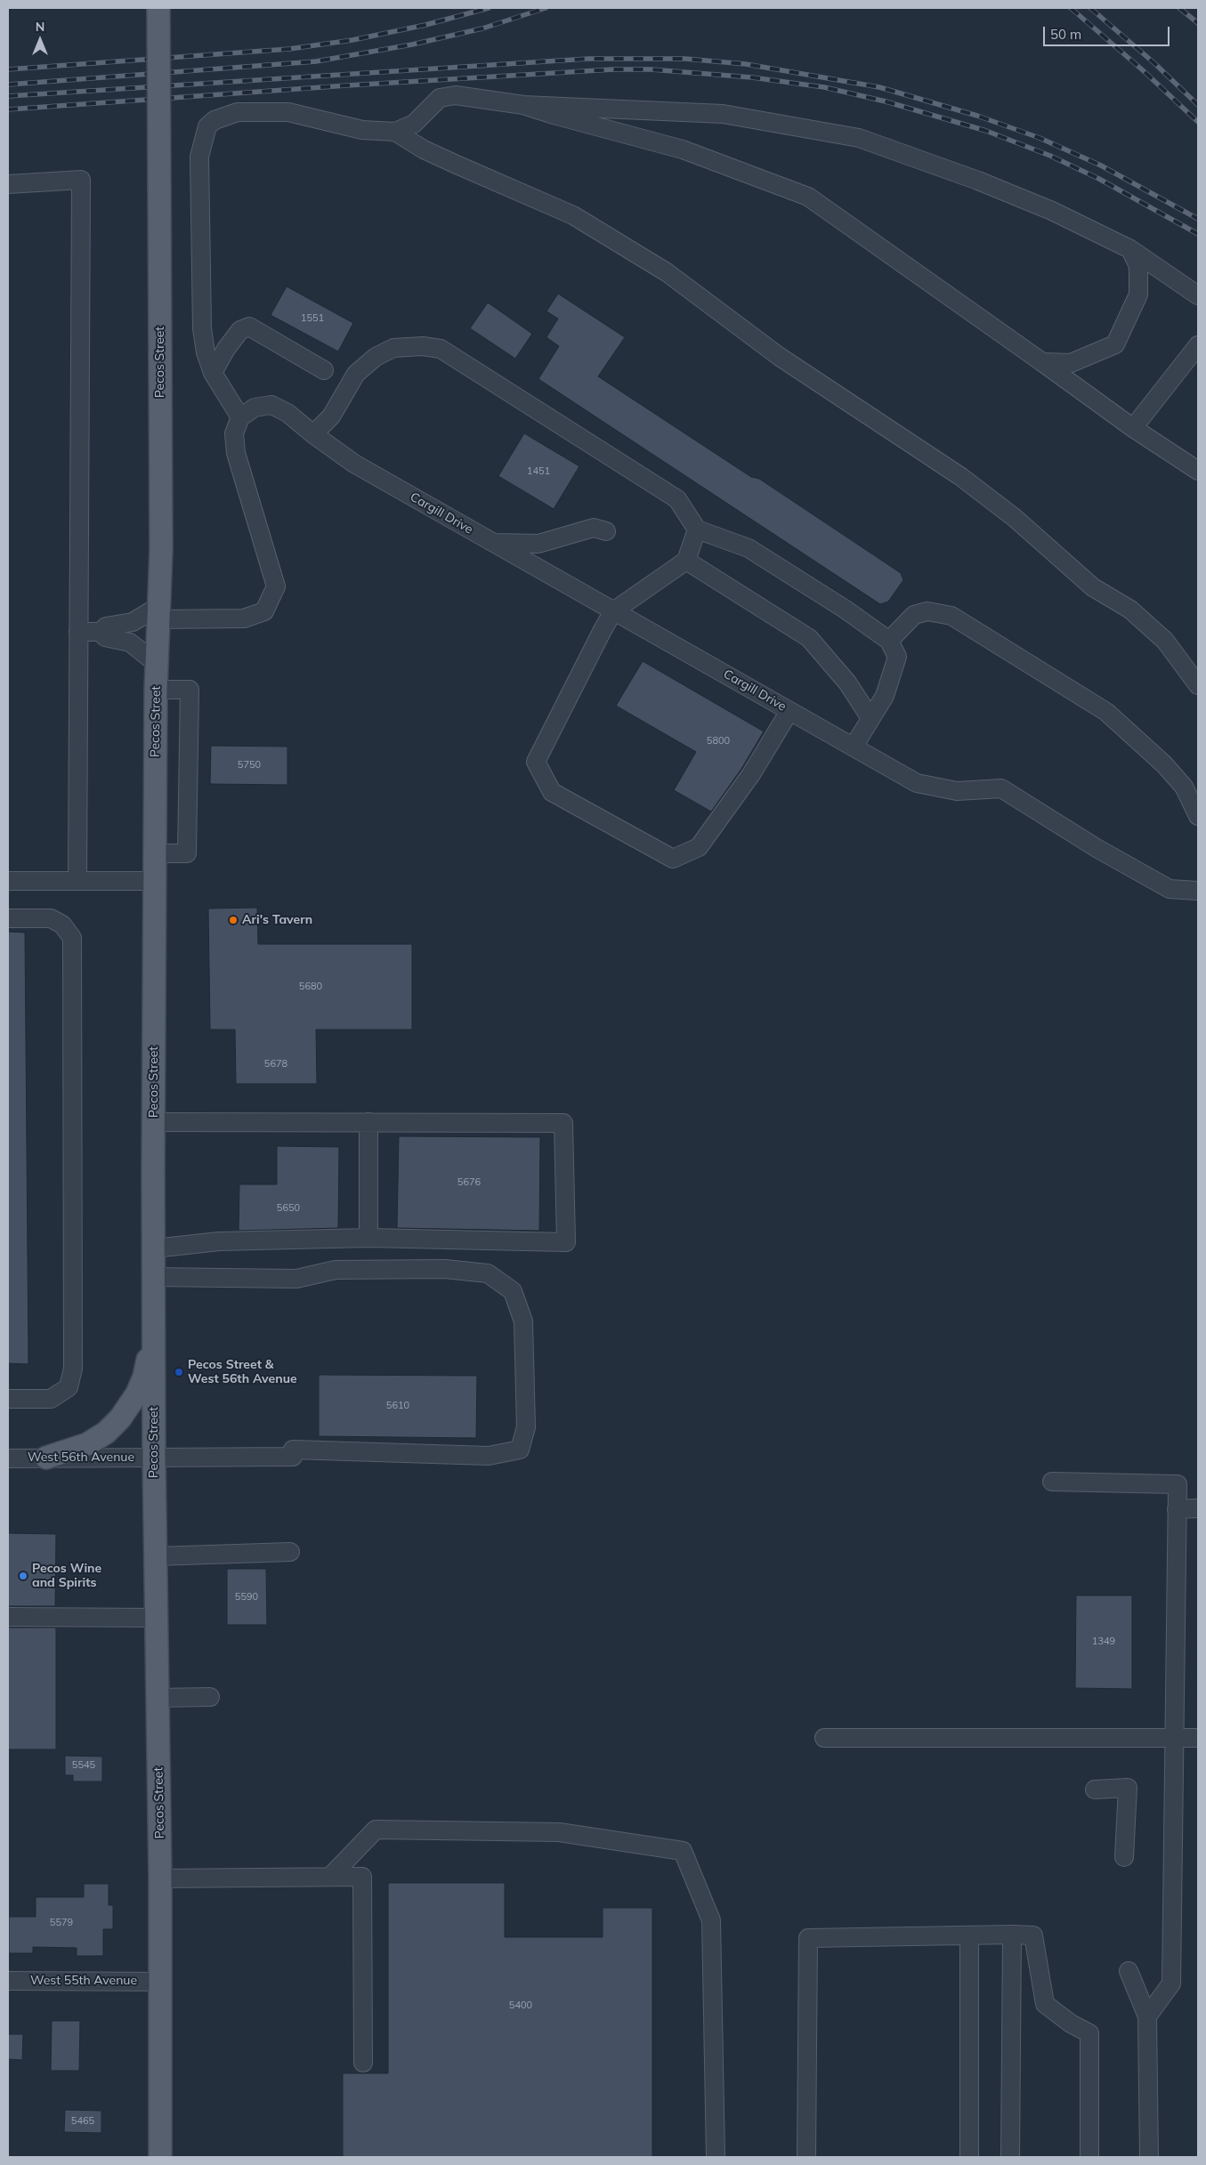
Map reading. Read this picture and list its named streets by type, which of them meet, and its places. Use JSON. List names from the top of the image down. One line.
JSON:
{"streets":{"main road":["Pecos Street"],"street":["Cargill Drive","West 56th Avenue","West 55th Avenue"]},"crossings":[["Pecos Street","West 56th Avenue"],["Pecos Street","West 55th Avenue"]],"places":["Ari's Tavern","Pecos Street & West 56th Avenue","Pecos Wine and Spirits"],"house_numbers":["1551","1451","5800","5750","5680","5678","5676","5650","5610","5590","1349","5545","5579","5400","5465"],"scale_bar":"50 m","north":"top"}
